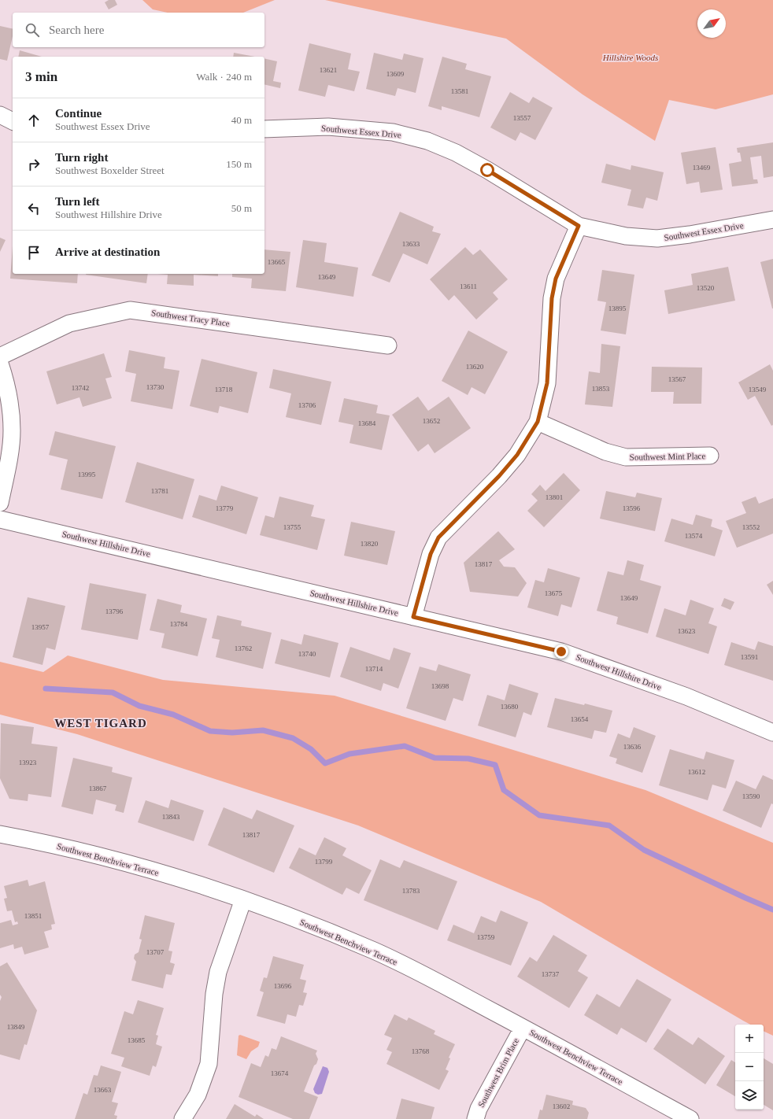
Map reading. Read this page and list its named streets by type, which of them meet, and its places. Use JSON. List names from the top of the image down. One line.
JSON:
{"streets":{"street":["Southwest Essex Drive","Southwest Tracy Place","Southwest Mint Place","Southwest Hillshire Drive","Southwest Benchview Terrace","Southwest Brim Place"]},"crossings":[["Southwest Benchview Terrace","Southwest Brim Place"]],"districts":["WEST TIGARD"],"parks":["Hillshire Woods"],"house_numbers":["13621","13609","13581","13557","13469","13633","13665","13649","13611","13520","13895","13620","13567","13730","13742","13853","13718","13549","13706","13652","13684","13995","13781","13801","13779","13596","13755","13552","13574","13820","13817","13675","13649","13796","13784","13957","13623","13762","13740","13591","13714","13698","13680","13654","13636","13923","13612","13867","13590","13843","13817","13799","13783","13851","13759","13707","13737","13696","13849","13685","13768","13674","13663","13602"],"north":"top right","page":{"search":"Search here","heading":["3 min","Walk · 240 m"],"list":[["Continue","Southwest Essex Drive","40 m"],["Turn right","Southwest Boxelder Street","150 m"],["Turn left","Southwest Hillshire Drive","50 m"],"Arrive at destination"],"map_buttons":["+","−"]}}
